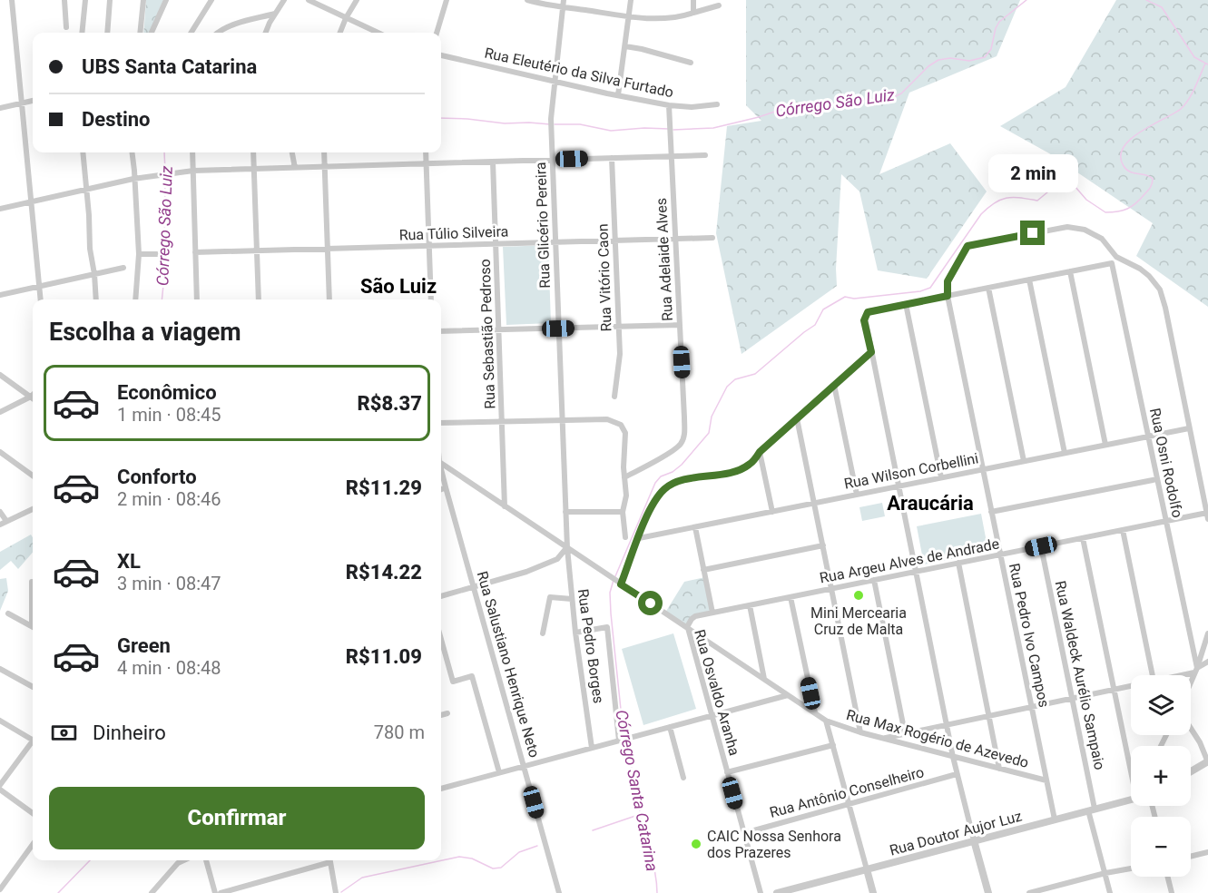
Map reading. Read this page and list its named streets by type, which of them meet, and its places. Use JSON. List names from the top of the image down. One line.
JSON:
{"streets":{"street":["Rua Eleutério da Silva Furtado","Rua Glicério Pereira","Rua Túlio Silveira","Rua Adelaide Alves","Rua Vitório Caon","Rua Sebastião Pedroso","Rua Osni Rodolfo","Rua Wilson Corbellini","Rua Argeu Alves de Andrade","Rua Pedro Ivo Campos","Rua Pedro Borges","Rua Salustiano Henrique Neto","Rua Waldeck Aurélio Sampaio","Rua Osvaldo Aranha","Rua Max Rogério de Azevedo","Rua Antônio Conselheiro","Rua Doutor Aujor Luz"]},"crossings":[["Rua Eleutério da Silva Furtado","Rua Glicério Pereira"],["Rua Eleutério da Silva Furtado","Rua Adelaide Alves"],["Rua Glicério Pereira","Rua Túlio Silveira"],["Rua Glicério Pereira","Rua Pedro Borges"],["Rua Glicério Pereira","Rua Osvaldo Aranha"],["Rua Túlio Silveira","Rua Adelaide Alves"],["Rua Túlio Silveira","Rua Vitório Caon"],["Rua Túlio Silveira","Rua Sebastião Pedroso"],["Rua Sebastião Pedroso","Rua Osvaldo Aranha"],["Rua Osni Rodolfo","Rua Wilson Corbellini"],["Rua Osni Rodolfo","Rua Argeu Alves de Andrade"],["Rua Wilson Corbellini","Rua Pedro Ivo Campos"],["Rua Argeu Alves de Andrade","Rua Pedro Ivo Campos"],["Rua Argeu Alves de Andrade","Rua Waldeck Aurélio Sampaio"],["Rua Argeu Alves de Andrade","Rua Osvaldo Aranha"],["Rua Argeu Alves de Andrade","Rua Max Rogério de Azevedo"],["Rua Pedro Ivo Campos","Rua Max Rogério de Azevedo"],["Rua Pedro Ivo Campos","Rua Doutor Aujor Luz"],["Rua Pedro Borges","Rua Osvaldo Aranha"],["Rua Waldeck Aurélio Sampaio","Rua Doutor Aujor Luz"],["Rua Osvaldo Aranha","Rua Max Rogério de Azevedo"],["Rua Osvaldo Aranha","Rua Antônio Conselheiro"]],"districts":["São Luiz","Araucária"],"water":["Córrego São Luiz","Córrego Santa Catarina"],"places":["Mini Mercearia Cruz de Malta","CAIC Nossa Senhora dos Prazeres"],"page":{"banner":["UBS Santa Catarina","Destino"],"bubble":"2 min","heading":"Escolha a viagem","list":[{"name":"Econômico","note":"1 min · 08:45","value":"R$8.37"},{"name":"Conforto","note":"2 min · 08:46","value":"R$11.29"},{"name":"XL","note":"3 min · 08:47","value":"R$14.22"},{"name":"Green","note":"4 min · 08:48","value":"R$11.09"}],"map_buttons":["+","−"],"pay":["Dinheiro","780 m"],"buttons":"Confirmar"}}
